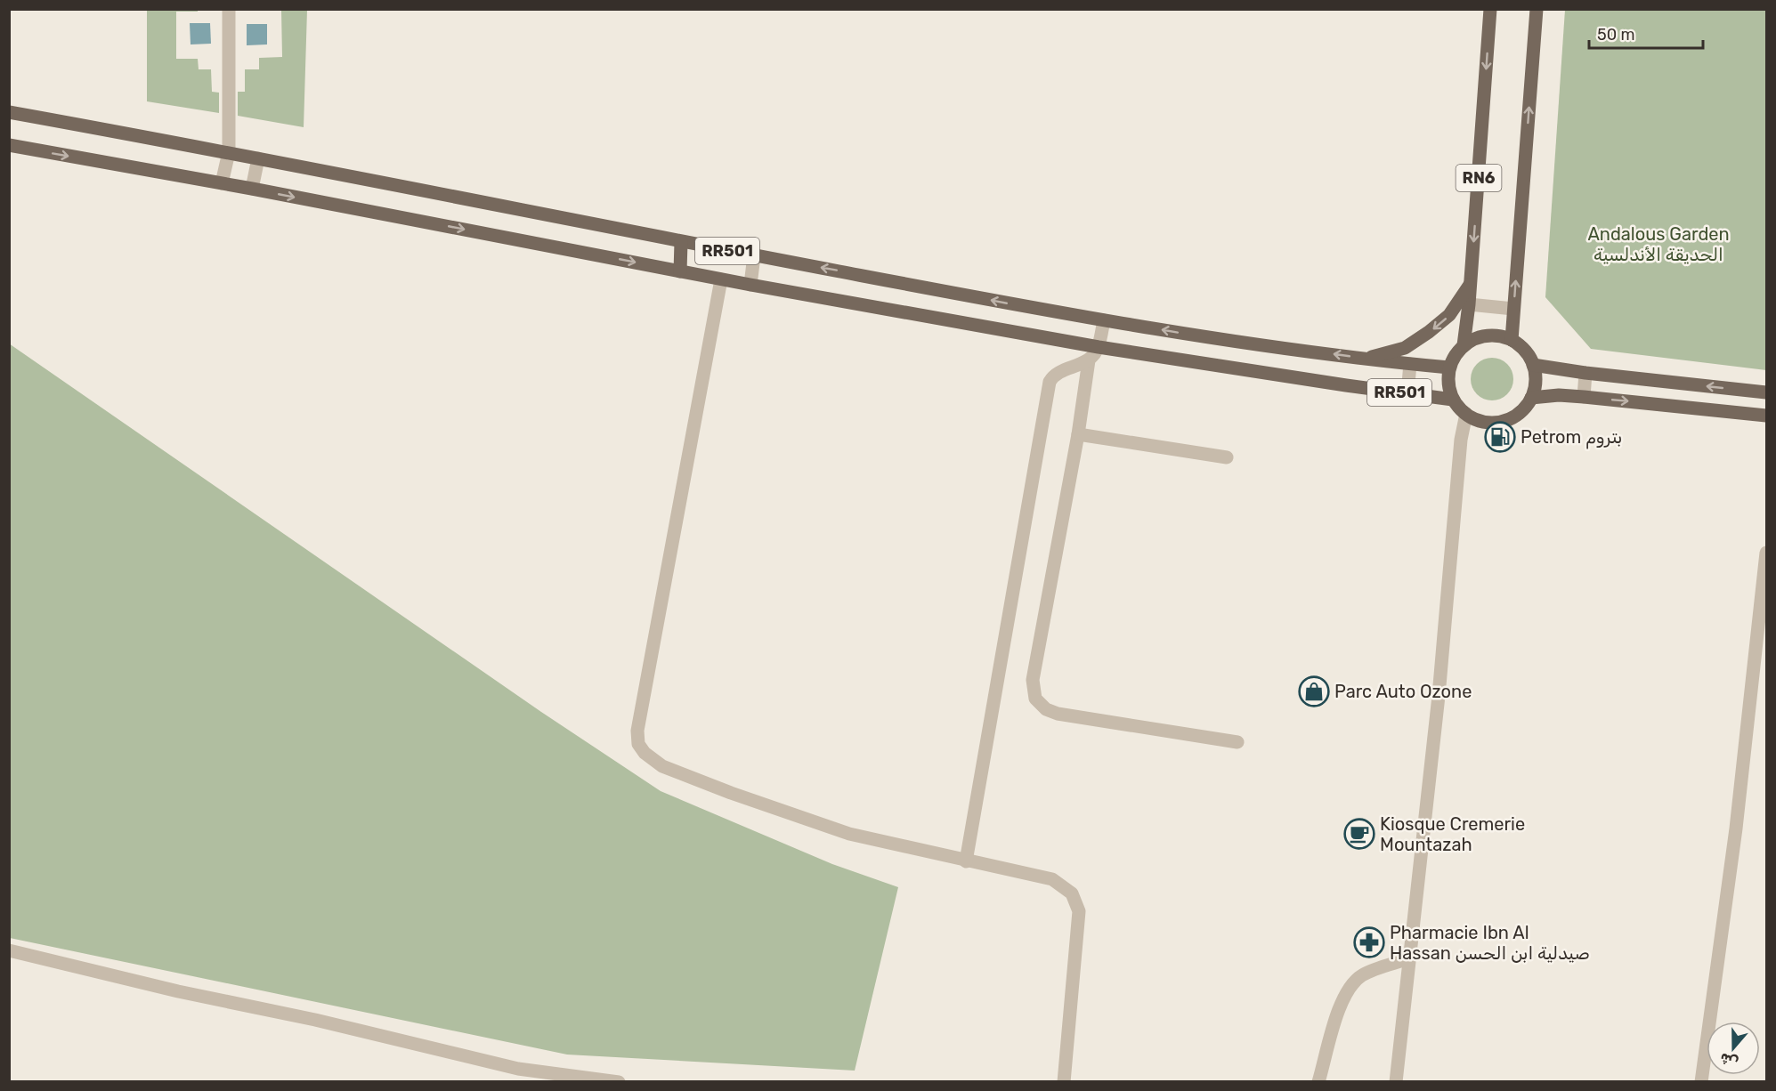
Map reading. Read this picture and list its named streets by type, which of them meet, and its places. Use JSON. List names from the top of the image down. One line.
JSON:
{"streets":{"main road":["RN6","RR501"]},"crossings":[["RN6","RR501"]],"parks":["Andalous Garden الحديقة الأندلسية"],"places":{"fuel station":["Petrom بتروم"],"shop":["Parc Auto Ozone"],"cafe":["Kiosque Cremerie Mountazah"],"pharmacy":["Pharmacie Ibn Al Hassan صيدلية ابن الحسن"]},"scale_bar":"50 m","north":"bottom"}
